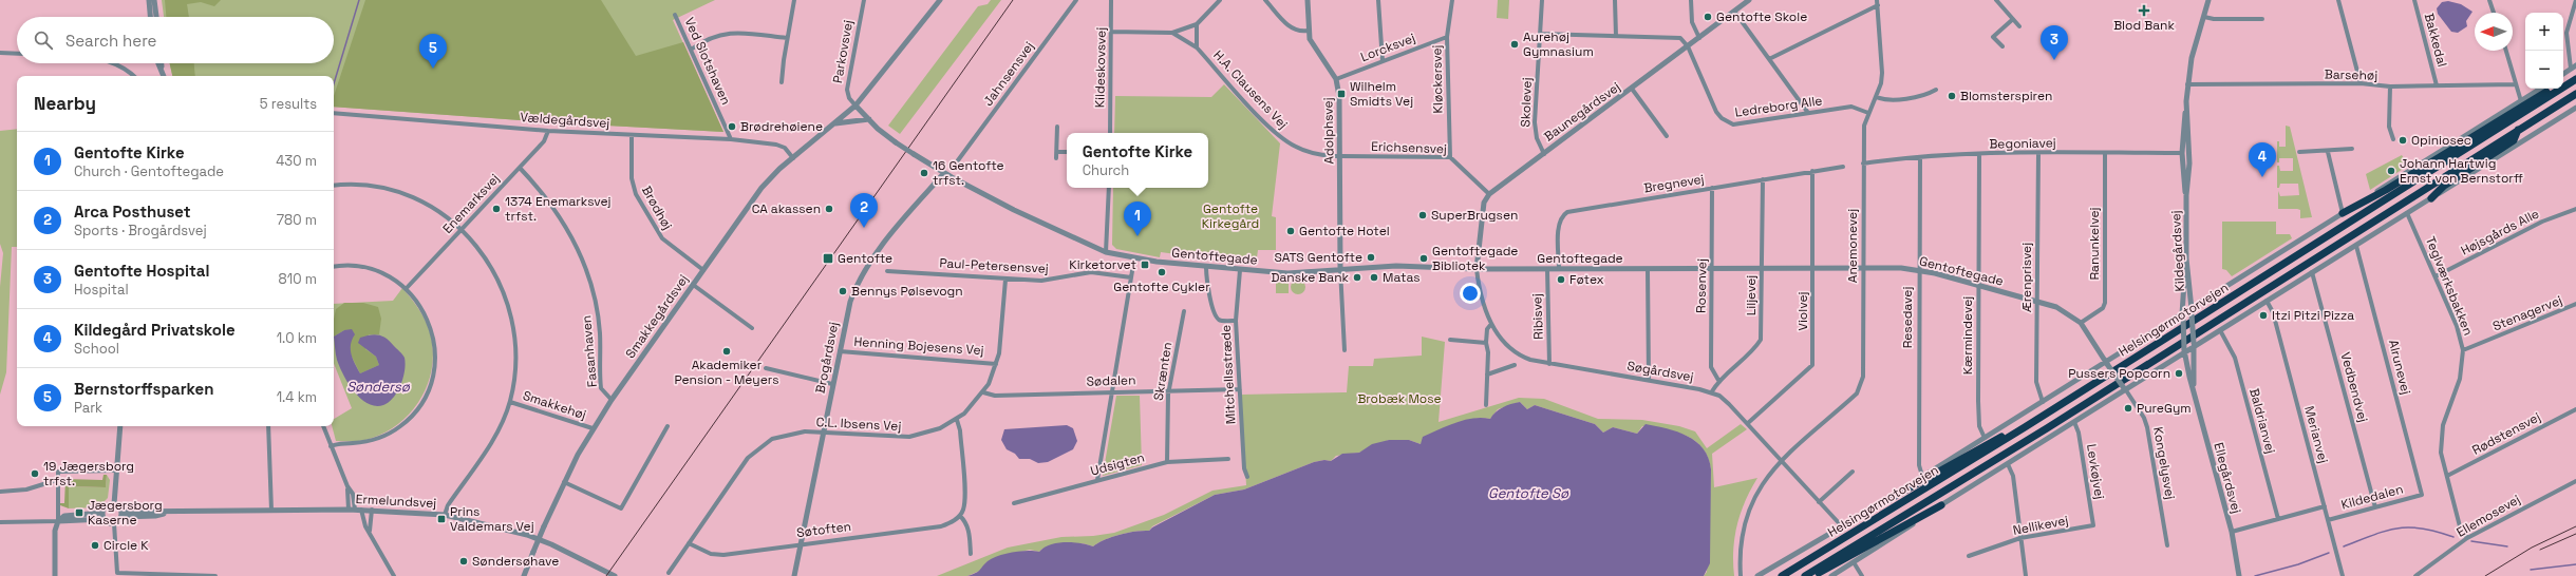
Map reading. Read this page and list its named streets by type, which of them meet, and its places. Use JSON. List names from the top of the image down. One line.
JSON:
{"streets":{"highway":["Helsingørmotorvejen"],"street":["Bakkedal","Lorcksvej","Parkovsvej","Ved Slotshaven","Kildeskovsvej","Jahnsensvej","Barsehøj","Kløckersvej","H.A. Clausens Vej","Skolevej","Ledreborg Alle","Baunegårdsvej","Vældegårdsvej","Adolphsvej","Begoniavej","Erichsensvej","Bregnevej","Enemarksvej","Brødhøj","Højsgårds Alle","Ranunkelvej","Anemonevej","Kildegårdsvej","Gentoftegade","Paul-Petersensvej","Ærenprisvej","Rosenvej","Teglværksbakken","Liljevej","Violvej","Stenagervej","Smakkegårdsvej","Ribisvej","Resedavej","Kærmindevej","Henning Bojesens Vej","Fasanhaven","Brogårdsvej","Alrunevej","Skrænten","Søgårdsvej","Mitchellsstræde","Sødalen","Vedbendvej","Smakkehøj","Baldrianvej","C.L. Ibsens Vej","Rødstensvej","Merianvej","Kongelysvej","Udsigten","Levkøjvej","Ellegårdsvej","Kildedalen","Ermelundsvej","Ellemosevej","Nellikevej","Søtoften"]},"crossings":[["Bakkedal","Barsehøj"],["Lorcksvej","Kløckersvej"],["Lorcksvej","Adolphsvej"],["Parkovsvej","Gentoftegade"],["Parkovsvej","Smakkegårdsvej"],["Ved Slotshaven","Vældegårdsvej"],["Barsehøj","Kildegårdsvej"],["Kløckersvej","Erichsensvej"],["H.A. Clausens Vej","Adolphsvej"],["H.A. Clausens Vej","Erichsensvej"],["Skolevej","Baunegårdsvej"],["Ledreborg Alle","Baunegårdsvej"],["Ledreborg Alle","Anemonevej"],["Baunegårdsvej","Erichsensvej"],["Vældegårdsvej","Enemarksvej"],["Vældegårdsvej","Brødhøj"],["Vældegårdsvej","Smakkegårdsvej"],["Adolphsvej","Erichsensvej"],["Adolphsvej","Gentoftegade"],["Begoniavej","Ranunkelvej"],["Begoniavej","Anemonevej"],["Begoniavej","Kildegårdsvej"],["Begoniavej","Ærenprisvej"],["Begoniavej","Resedavej"],["Begoniavej","Kærmindevej"],["Bregnevej","Gentoftegade"],["Bregnevej","Rosenvej"],["Bregnevej","Liljevej"],["Bregnevej","Violvej"],["Enemarksvej","Fasanhaven"],["Brødhøj","Smakkegårdsvej"],["Højsgårds Alle","Teglværksbakken"],["Ranunkelvej","Gentoftegade"],["Anemonevej","Gentoftegade"],["Anemonevej","Søgårdsvej"],["Kildegårdsvej","Ellegårdsvej"],["Gentoftegade","Ærenprisvej"],["Gentoftegade","Rosenvej"],["Gentoftegade","Liljevej"],["Gentoftegade","Violvej"],["Gentoftegade","Smakkegårdsvej"],["Gentoftegade","Ribisvej"],["Gentoftegade","Resedavej"],["Gentoftegade","Kærmindevej"],["Gentoftegade","Brogårdsvej"],["Gentoftegade","Søgårdsvej"],["Gentoftegade","Mitchellsstræde"],["Gentoftegade","Kongelysvej"],["Paul-Petersensvej","C.L. Ibsens Vej"],["Rosenvej","Liljevej"],["Teglværksbakken","Stenagervej"],["Teglværksbakken","Rødstensvej"],["Teglværksbakken","Ellemosevej"],["Liljevej","Søgårdsvej"],["Violvej","Søgårdsvej"],["Smakkegårdsvej","Fasanhaven"],["Smakkegårdsvej","Smakkehøj"],["Ribisvej","Søgårdsvej"],["Henning Bojesens Vej","Brogårdsvej"],["Henning Bojesens Vej","C.L. Ibsens Vej"],["Brogårdsvej","C.L. Ibsens Vej"],["Brogårdsvej","Søtoften"],["Alrunevej","Kildedalen"],["Skrænten","Sødalen"],["Skrænten","Udsigten"],["Mitchellsstræde","Sødalen"],["Sødalen","C.L. Ibsens Vej"],["Vedbendvej","Kildedalen"],["Baldrianvej","Kildedalen"],["C.L. Ibsens Vej","Søtoften"],["Merianvej","Kildedalen"],["Levkøjvej","Nellikevej"],["Ellegårdsvej","Kildedalen"]],"water":["Søndersø","Gentofte Sø"],"parks":["Gentofte Kirkegård","Brobæk Mose"],"places":{"health":["Blod Bank"],"other":["Gentofte Skole","Aurehøj Gymnasium","Blomsterspiren","Brødrehøiene","Opiniosec","Johann Hartwig Ernst von Bernstorff","16 Gentofte trfst.","1374 Enemarksvej trfst.","CA akassen","SuperBrugsen","Gentofte Hotel","SATS Gentofte","Gentoftegade Bibliotek","Gentofte Cykler","Danske Bank","Matas","Føtex","Bennys Pølsevogn","Itzi Pitzi Pizza","Akademiker Pension - Meyers","Pussers Popcorn","PureGym","19 Jægersborg trfst.","Circle K","Søndersøhave"],"transit":["Wilhelm Smidts Vej","Gentofte","Kirketorvet","Jægersborg Kaserne","Prins Valdemars Vej"]},"north":"left","page":{"map_buttons":["+","−"],"search":"Search here","pins":["3","5","4","2","1"],"heading":["Nearby","5 results"],"list":[{"mark":"1","name":"Gentofte Kirke","note":"Church · Gentoftegade","value":"430 m"},{"mark":"2","name":"Arca Posthuset","note":"Sports · Brogårdsvej","value":"780 m"},{"mark":"3","name":"Gentofte Hospital","note":"Hospital","value":"810 m"},{"mark":"4","name":"Kildegård Privatskole","note":"School","value":"1.0 km"},{"mark":"5","name":"Bernstorffsparken","note":"Park","value":"1.4 km"}],"popup":["Gentofte Kirke","Church"]}}
